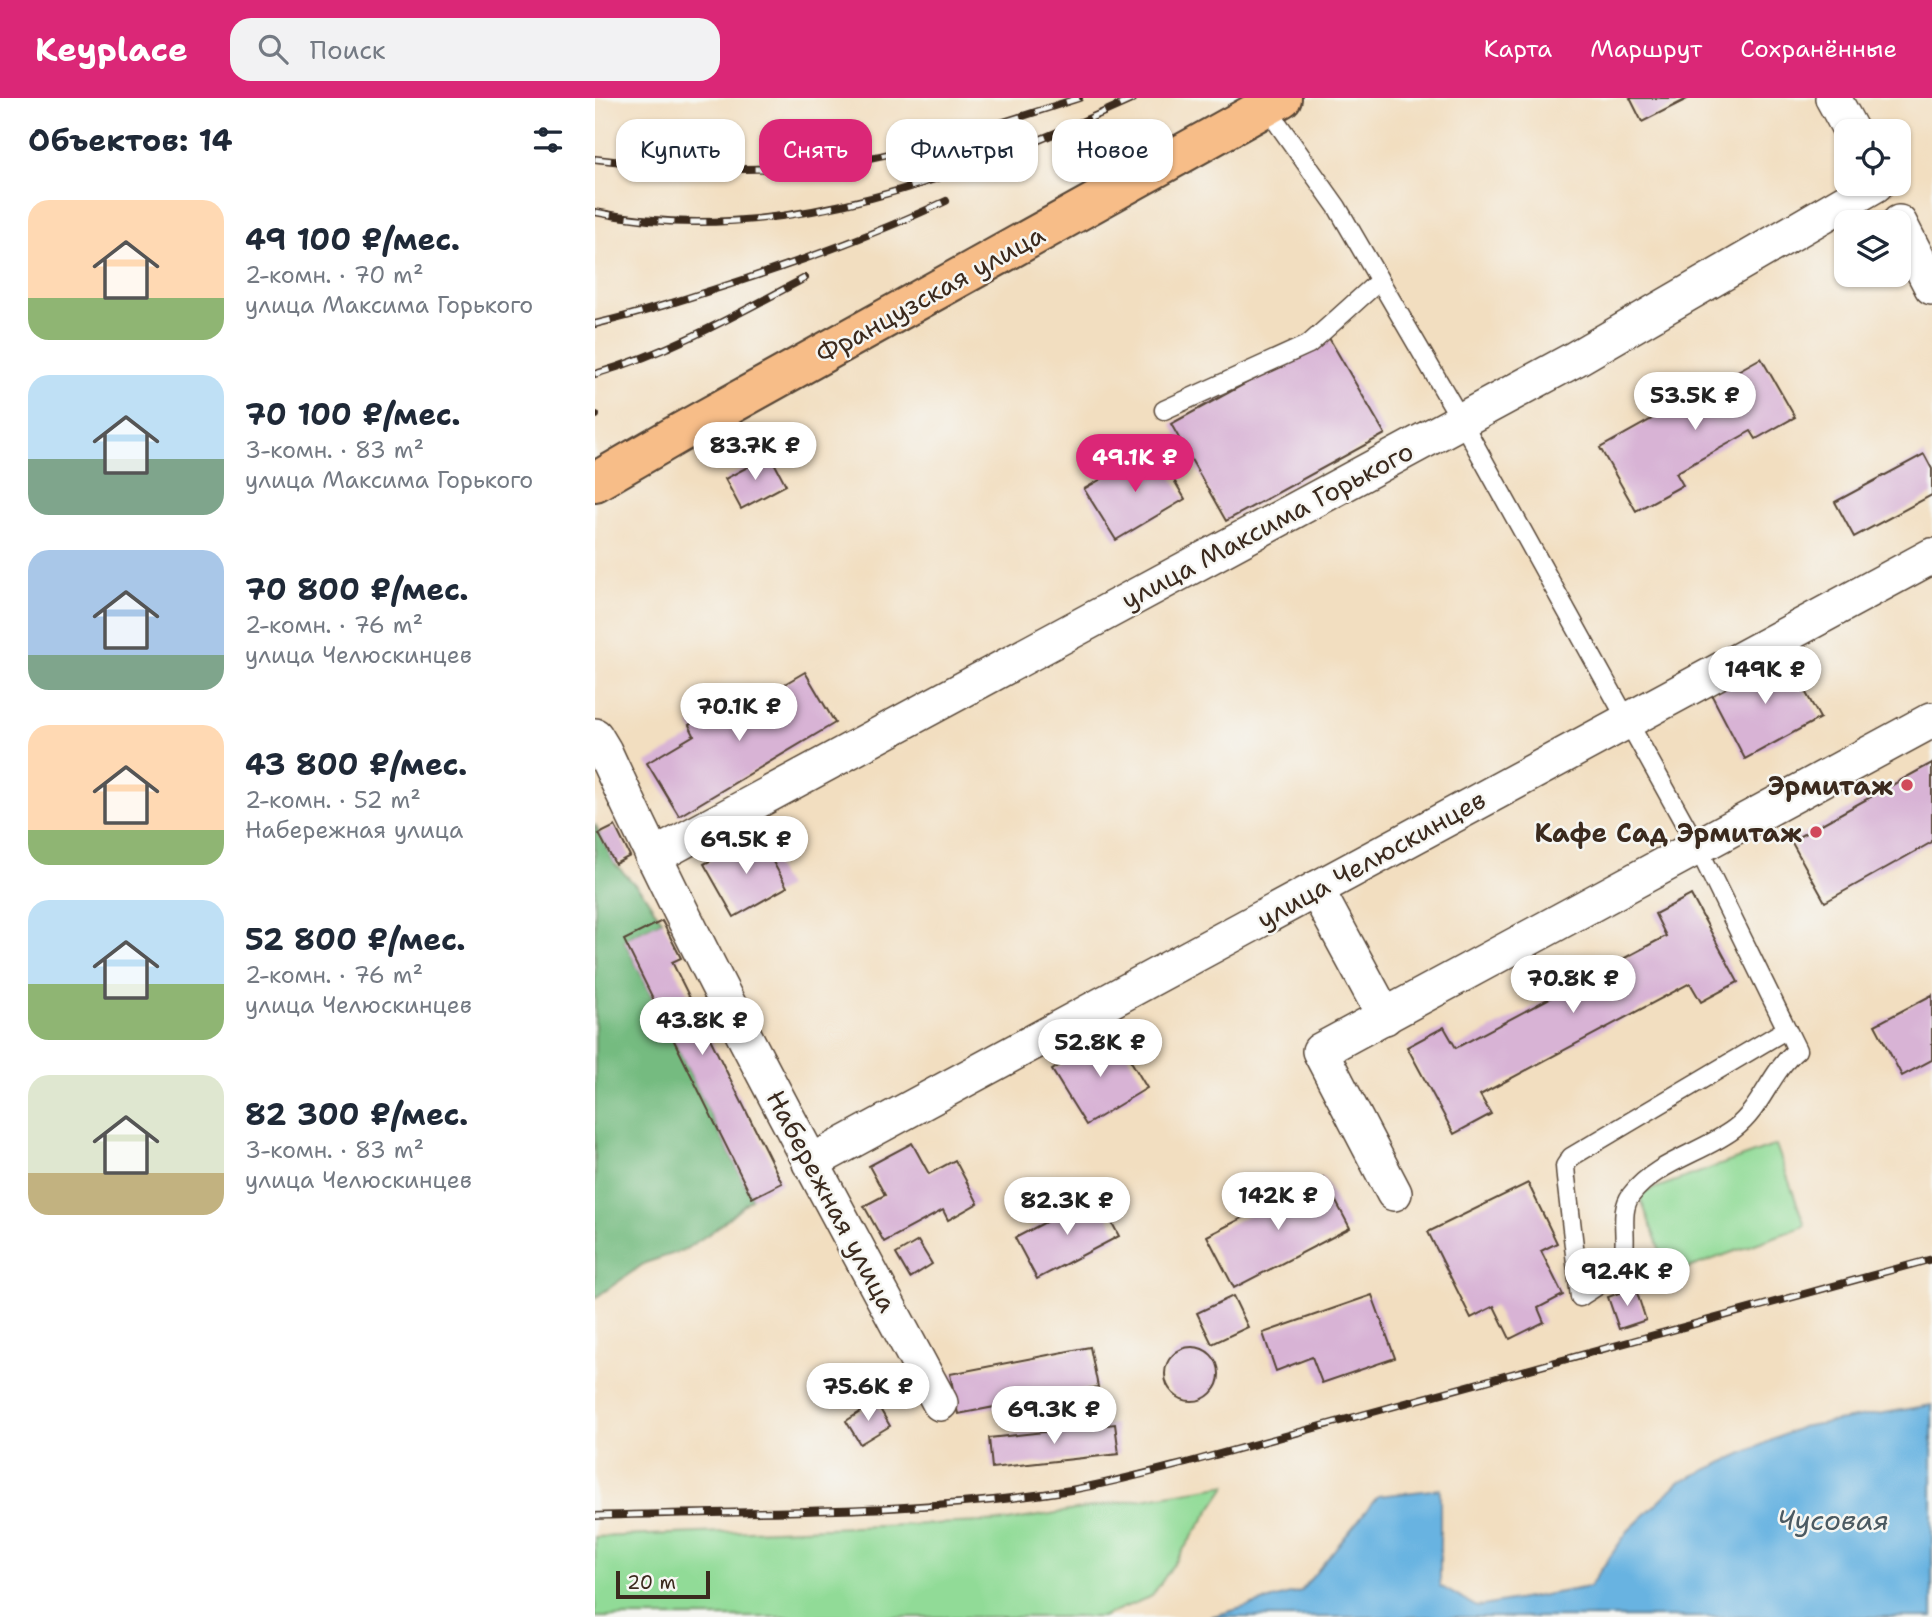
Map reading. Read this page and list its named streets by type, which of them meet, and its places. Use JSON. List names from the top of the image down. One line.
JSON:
{"streets":{"main road":["Французская улица"],"street":["улица Максима Горького","улица Челюскинцев","Набережная улица"]},"crossings":[["улица Максима Горького","Набережная улица"],["улица Челюскинцев","Набережная улица"]],"water":["Чусовая"],"places":["Эрмитаж","Кафе Сад Эрмитаж"],"scale_bar":"20 m","page":{"header":"Keyplace","search":"Поиск","nav":["Карта","Маршрут","Сохранённые"],"heading":"Объектов: 14","chip":["Купить","Снять","Фильтры","Новое"],"list":[{"name":"49 100 ₽/мес.","note":"2-комн. · 70 m² · улица Максима Горького"},{"name":"70 100 ₽/мес.","note":"3-комн. · 83 m² · улица Максима Горького"},{"name":"70 800 ₽/мес.","note":"2-комн. · 76 m² · улица Челюскинцев"},{"name":"43 800 ₽/мес.","note":"2-комн. · 52 m² · Набережная улица"},{"name":"52 800 ₽/мес.","note":"2-комн. · 76 m² · улица Челюскинцев"},{"name":"82 300 ₽/мес.","note":"3-комн. · 83 m² · улица Челюскинцев"}],"price":["53.5K ₽","83.7K ₽","49.1K ₽","149K ₽","70.1K ₽","69.5K ₽","70.8K ₽","43.8K ₽","52.8K ₽","142K ₽","82.3K ₽","92.4K ₽","75.6K ₽","69.3K ₽"],"scale":"20 m"}}
